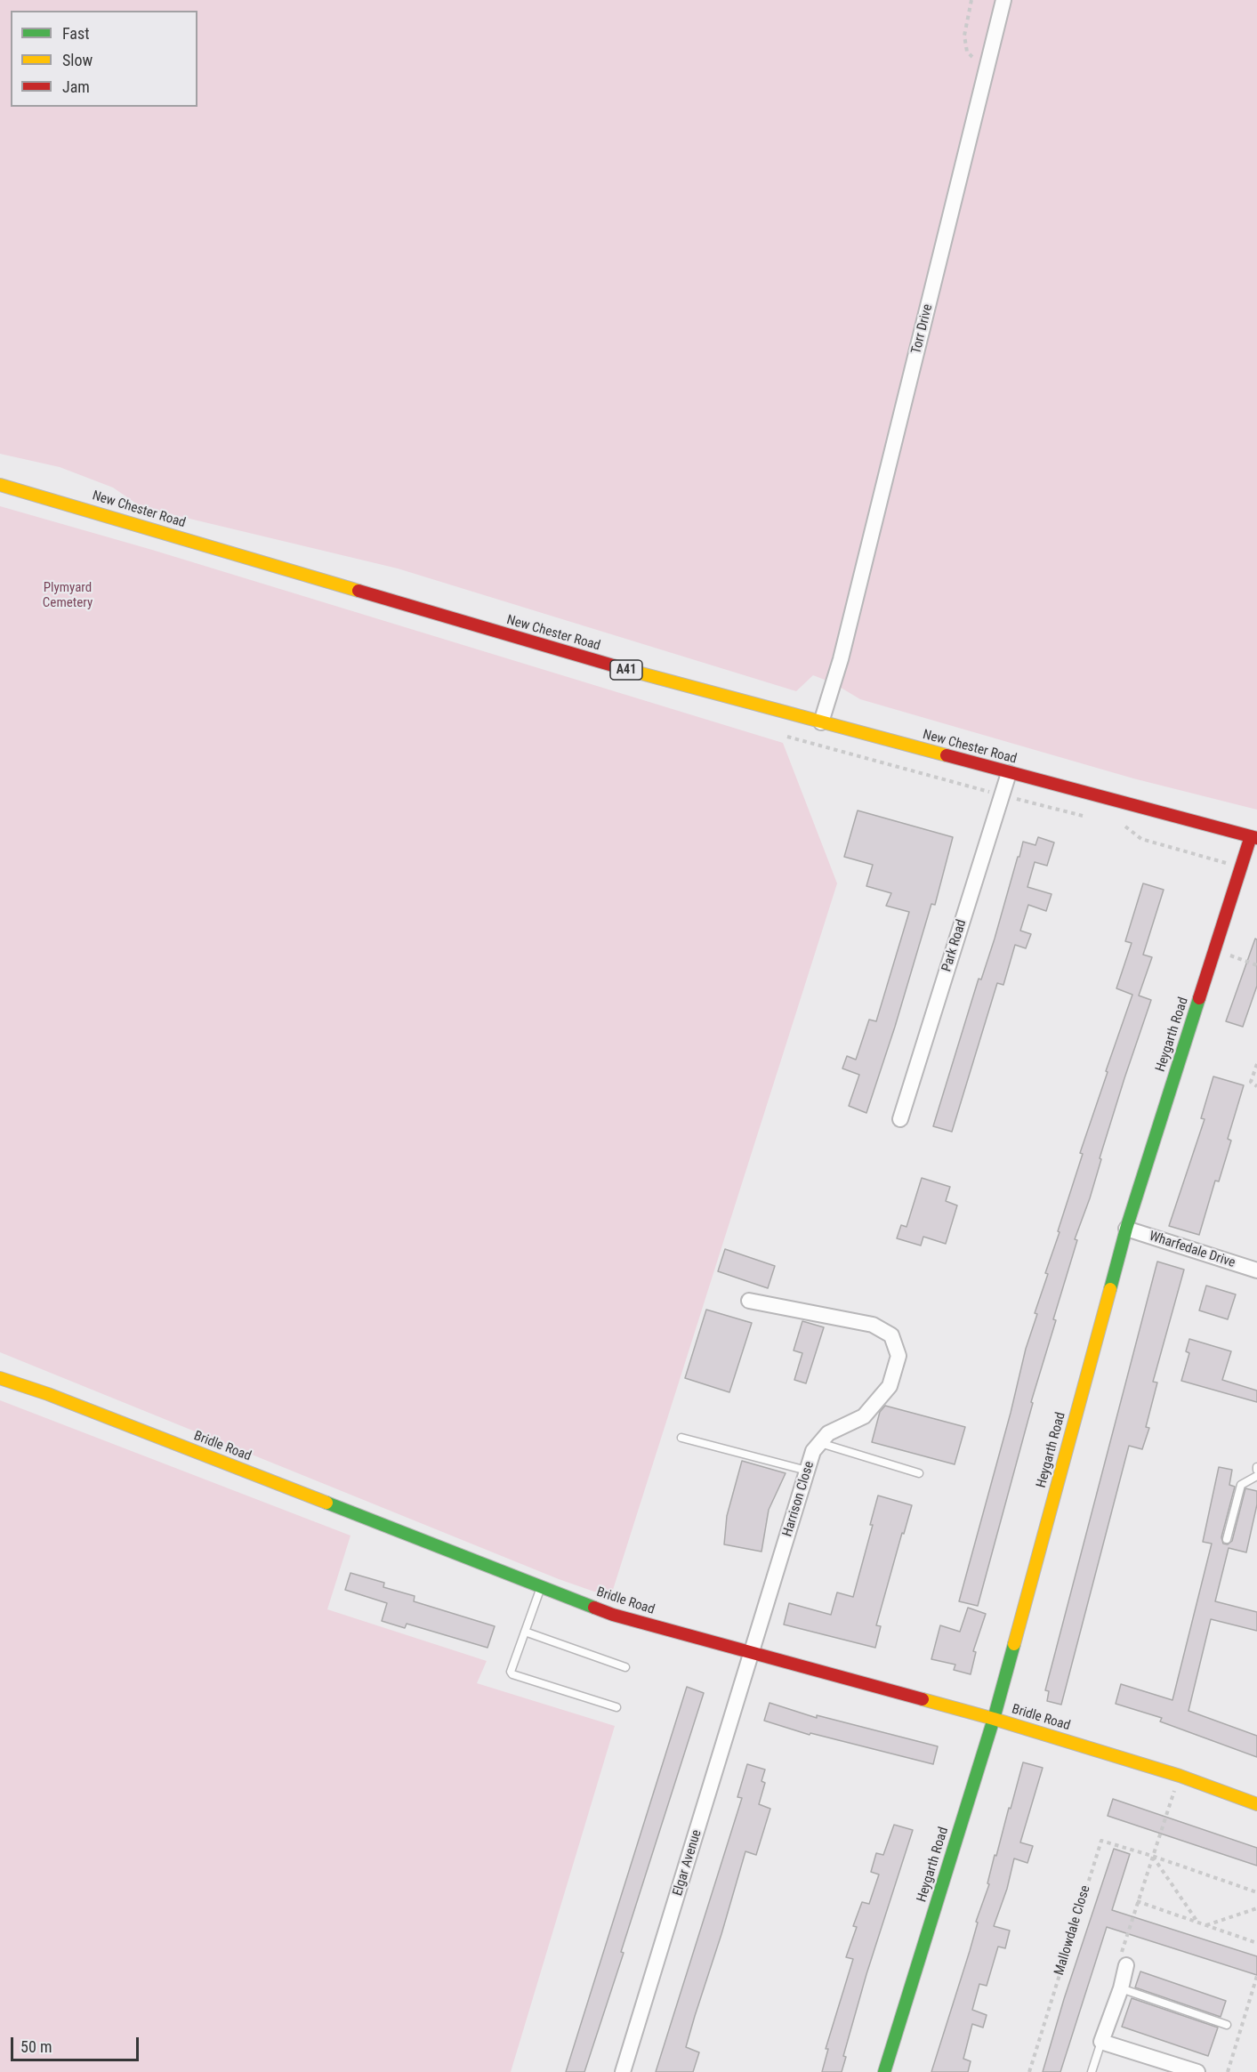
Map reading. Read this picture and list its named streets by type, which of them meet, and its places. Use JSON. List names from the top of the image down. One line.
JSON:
{"streets":{"main road":["New Chester Road","A41","Heygarth Road","Bridle Road"],"street":["Torr Drive","Park Road","Wharfedale Drive","Harrison Close","Elgar Avenue"],"path":["Mallowdale Close"]},"crossings":[["Torr Drive","New Chester Road"],["New Chester Road","Park Road"],["New Chester Road","Heygarth Road"],["Heygarth Road","Wharfedale Drive"],["Heygarth Road","Bridle Road"],["Bridle Road","Harrison Close"],["Bridle Road","Elgar Avenue"],["Harrison Close","Elgar Avenue"]],"parks":["Plymyard Cemetery"],"legend":["Fast","Slow","Jam"],"scale_bar":"50 m"}
